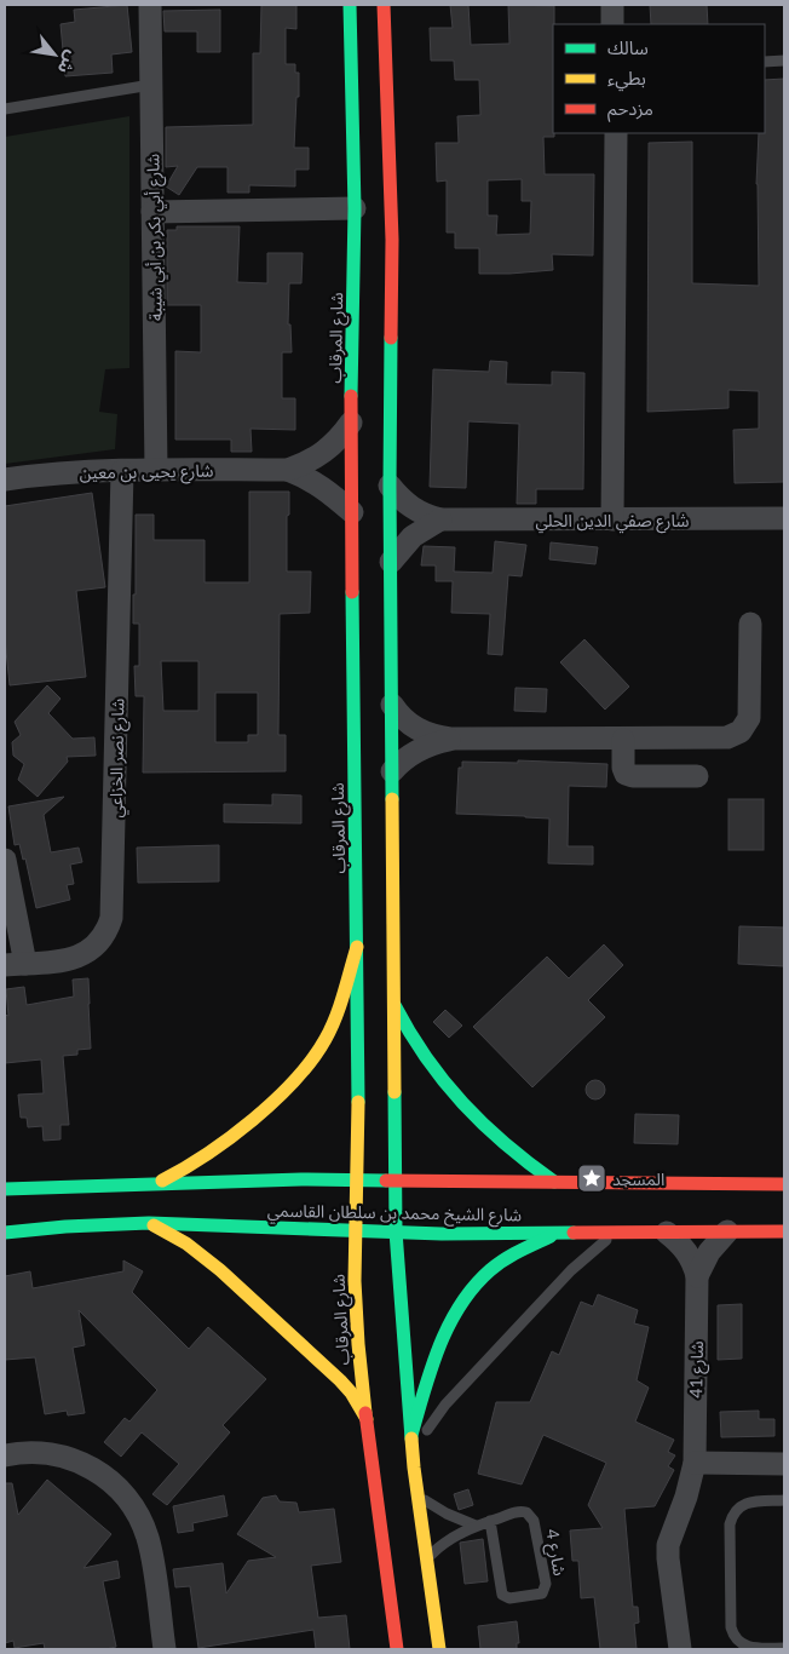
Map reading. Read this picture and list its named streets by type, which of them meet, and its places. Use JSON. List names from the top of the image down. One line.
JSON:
{"streets":{"main road":["شارع المرقاب","شارع الشيخ محمد بن سلطان القاسمي"],"street":["شارع أبي بكر بن أبي شيبة","شارع يحيى بن معين","شارع صفي الدين الحلي","شارع نصر الخزاعي","شارع 41"],"lane":["شارع 4"]},"crossings":[["شارع أبي بكر بن أبي شيبة","شارع يحيى بن معين"],["شارع المرقاب","شارع يحيى بن معين"],["شارع المرقاب","شارع الشيخ محمد بن سلطان القاسمي"],["شارع يحيى بن معين","شارع نصر الخزاعي"],["شارع الشيخ محمد بن سلطان القاسمي","شارع 41"]],"places":{"place":["المسجد"]},"legend":["سالك","بطيء","مزدحم"],"north":"bottom right"}
